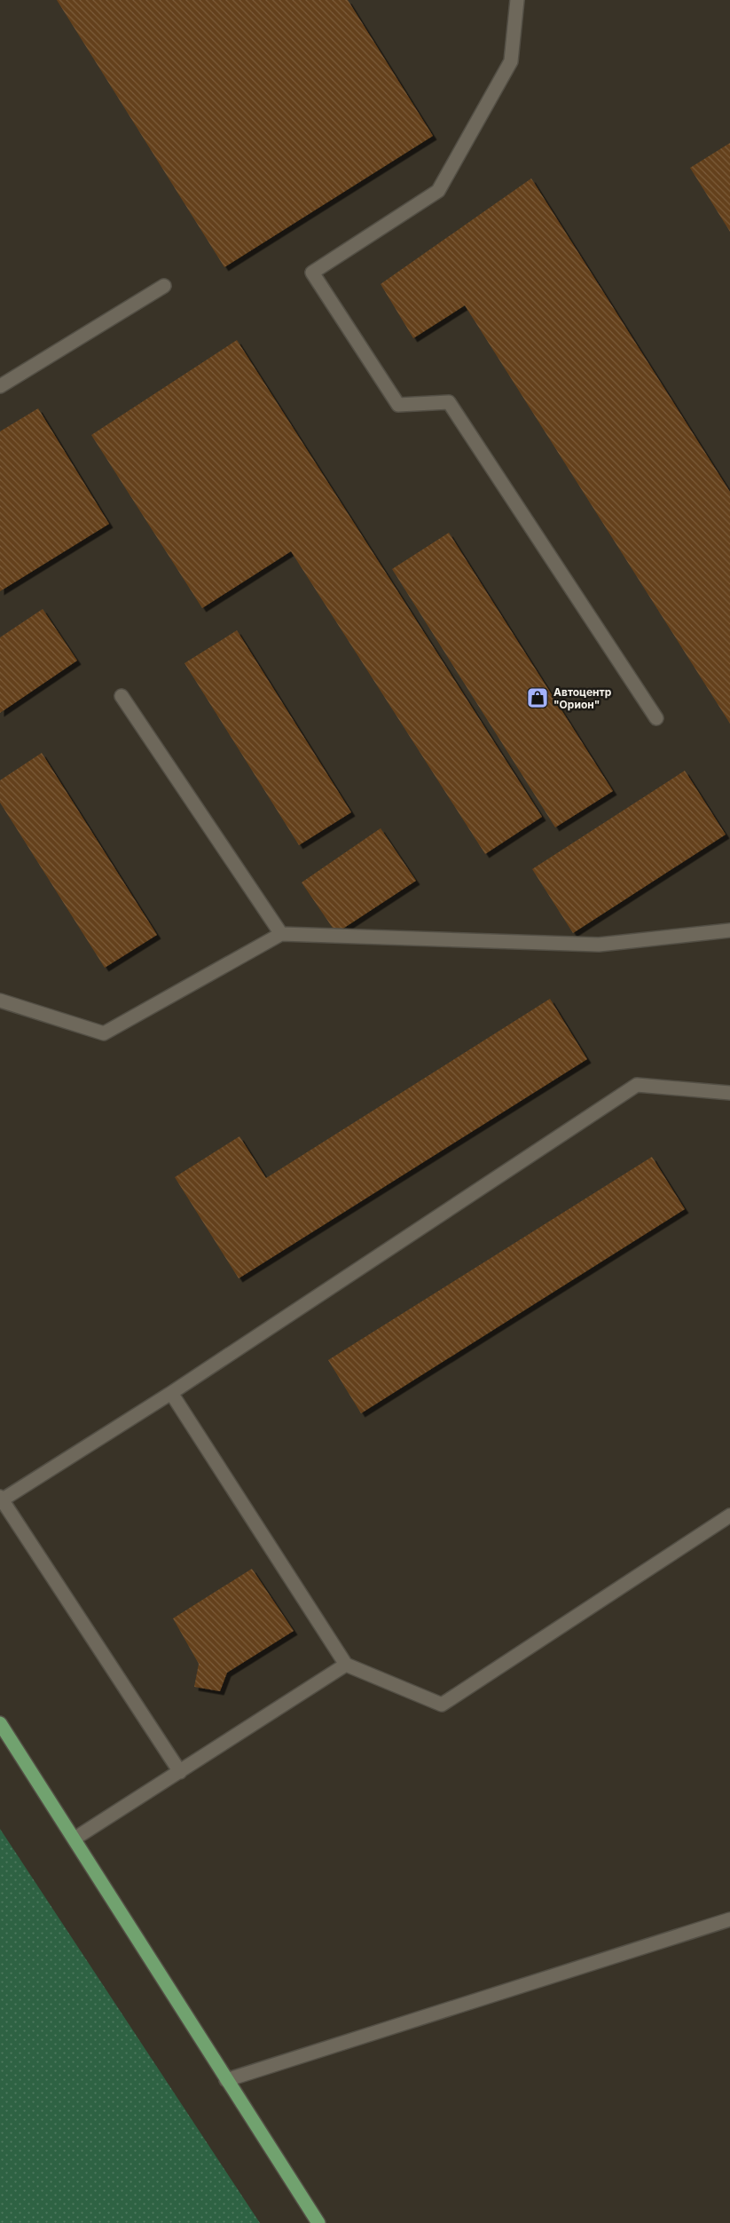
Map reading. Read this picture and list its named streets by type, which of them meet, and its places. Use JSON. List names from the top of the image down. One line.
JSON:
{"places":{"shop":["Автоцентр \"Орион\""]}}
